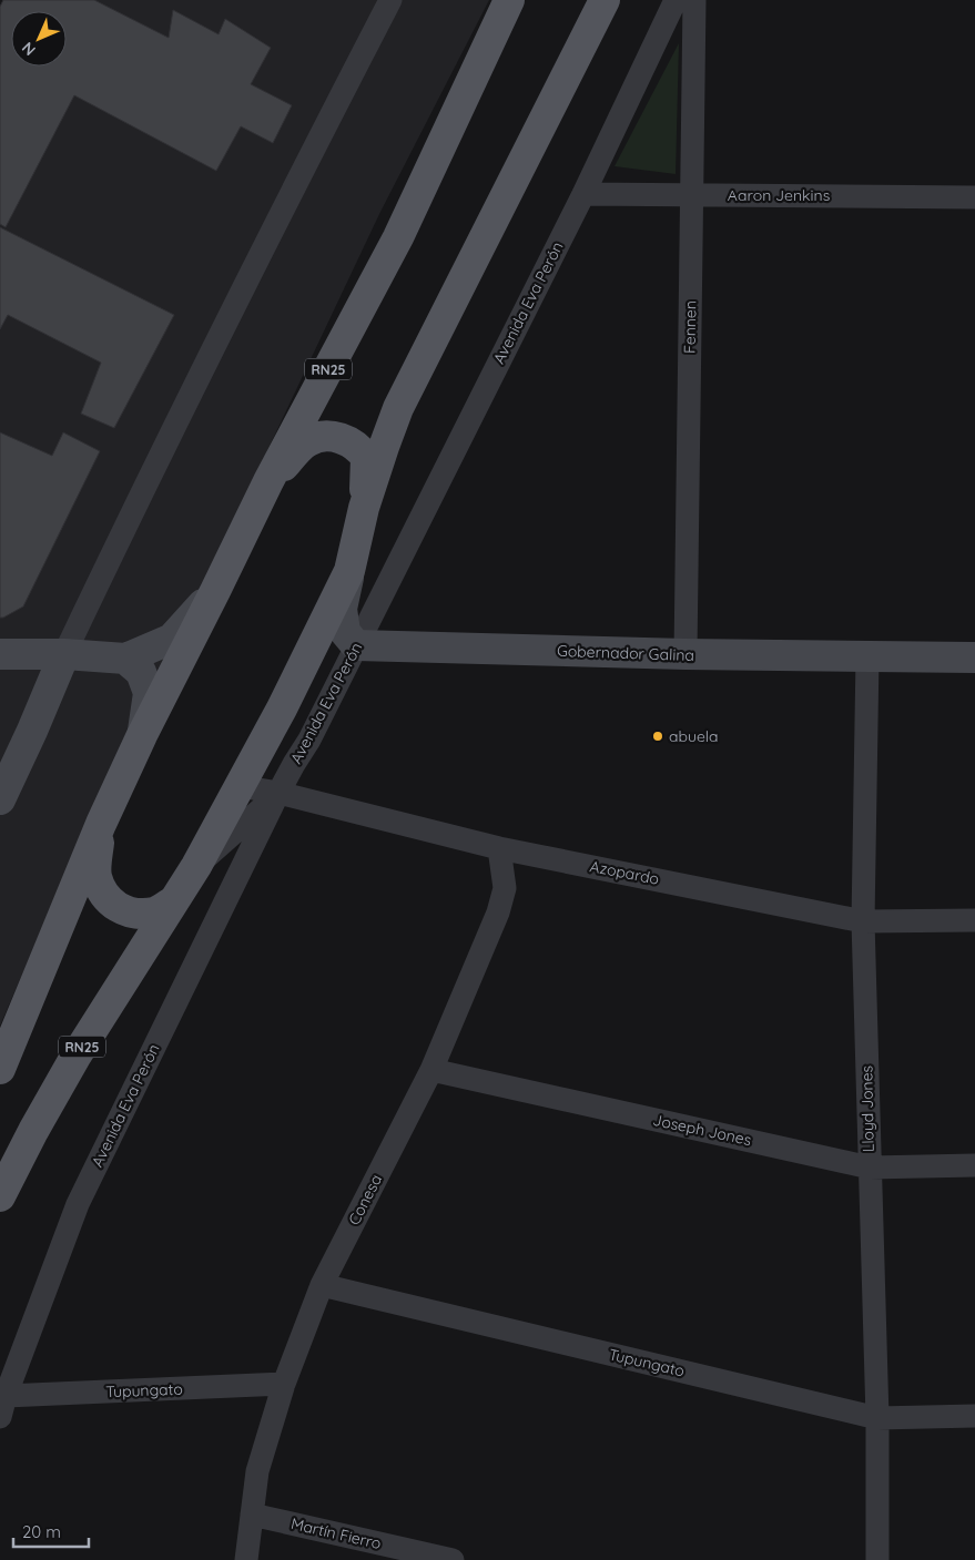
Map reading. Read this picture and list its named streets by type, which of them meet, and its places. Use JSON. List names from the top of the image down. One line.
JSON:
{"streets":{"main road":["RN25"],"street":["Aaron Jenkins","Avenida Eva Perón","Fennen","Gobernador Galina","Azopardo","Lloyd Jones","Joseph Jones","Conesa","Tupungato","Martín Fierro"]},"crossings":[["Aaron Jenkins","Avenida Eva Perón"],["Aaron Jenkins","Fennen"],["Avenida Eva Perón","Gobernador Galina"],["Avenida Eva Perón","Azopardo"],["Avenida Eva Perón","Tupungato"],["Fennen","Gobernador Galina"],["RN25","Azopardo"],["Gobernador Galina","Lloyd Jones"],["Azopardo","Lloyd Jones"],["Azopardo","Conesa"],["Lloyd Jones","Joseph Jones"],["Lloyd Jones","Tupungato"],["Joseph Jones","Conesa"],["Conesa","Tupungato"],["Conesa","Martín Fierro"]],"places":["abuela"],"scale_bar":"20 m","north":"bottom left"}
